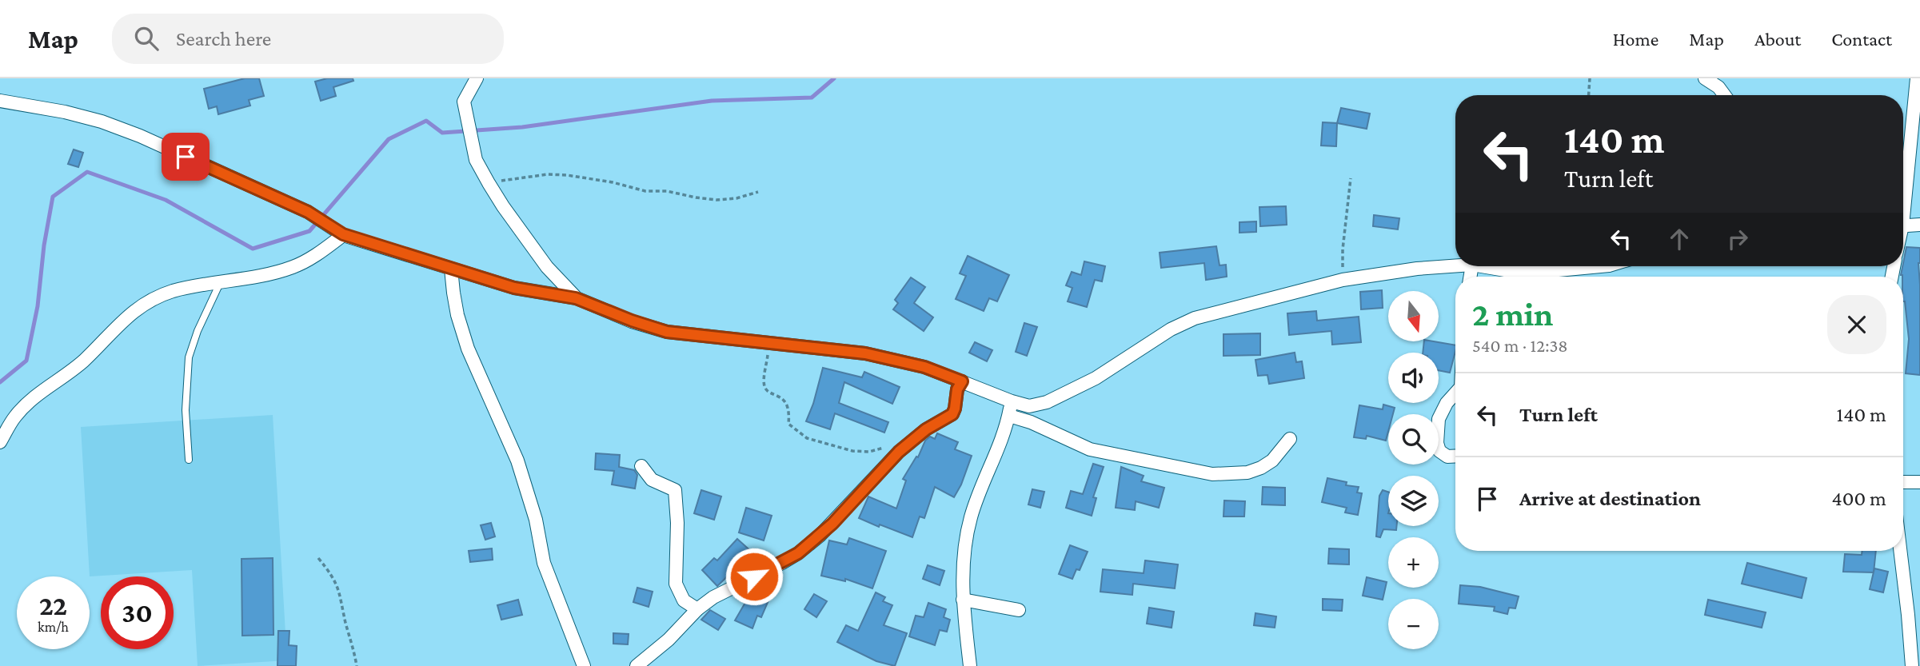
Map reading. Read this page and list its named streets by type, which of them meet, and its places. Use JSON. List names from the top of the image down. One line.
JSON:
{"north":"bottom","page":{"header":"Map","search":"Search here","nav":["Home","Map","About","Contact"],"turn":["140 m","Turn left"],"heading":["2 min","540 m · 12:38"],"map_buttons":["+","−"],"list":[{"name":"Turn left","value":"140 m"},{"name":"Arrive at destination","value":"400 m"}],"speed":"22 km/h","limit":"30"}}
